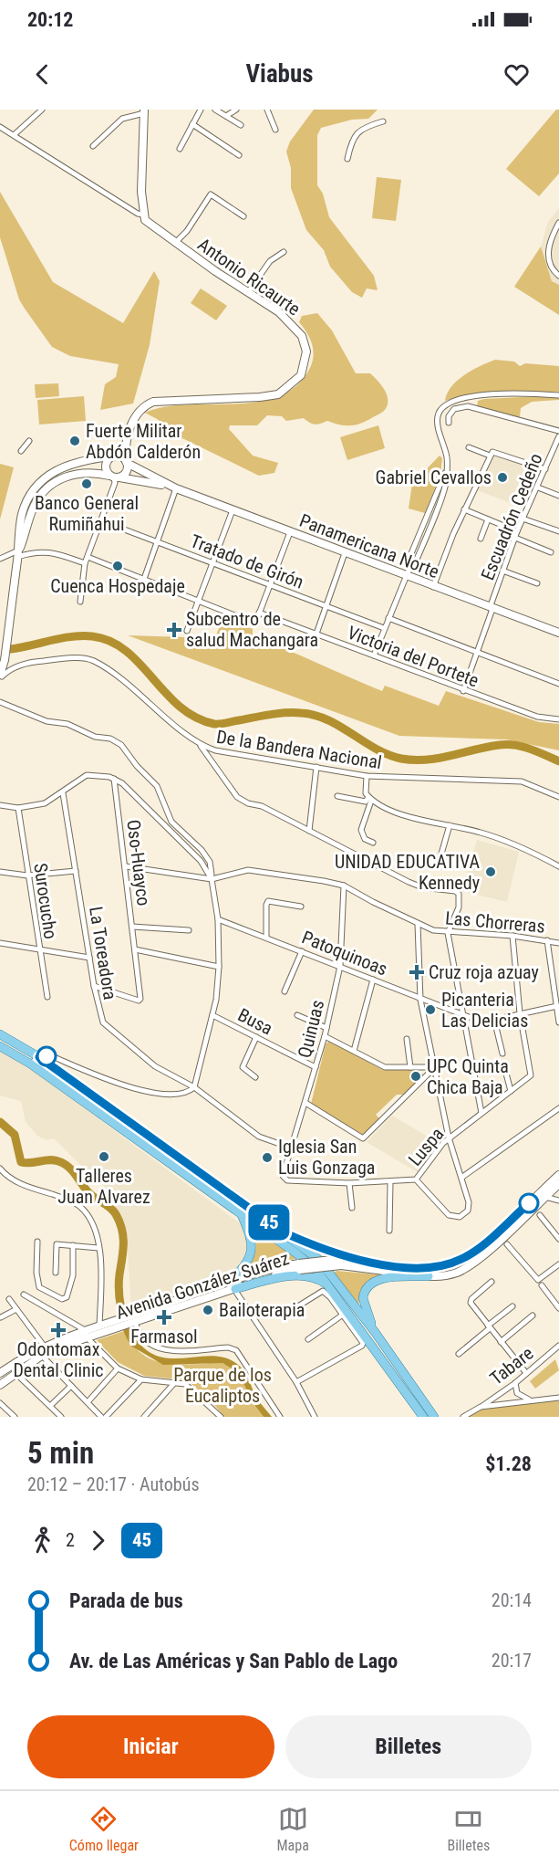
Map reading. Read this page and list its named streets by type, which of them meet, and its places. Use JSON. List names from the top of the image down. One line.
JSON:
{"streets":{"main road":["Antonio Ricaurte","Panamericana Norte","Avenida González Suárez"],"street":["Escuadrón Cedeño","Tratado de Girón","Victoria del Portete","De la Bandera Nacional","Oso-Huayco","Surocucho","Las Chorreras","La Toreadora","Patoquinoas","Busa","Quinuas","Luspa","Tabare"]},"crossings":[["Antonio Ricaurte","Panamericana Norte"],["Escuadrón Cedeño","Panamericana Norte"],["Escuadrón Cedeño","Victoria del Portete"],["Panamericana Norte","De la Bandera Nacional"],["Oso-Huayco","La Toreadora"],["Las Chorreras","Quinuas"],["Las Chorreras","Luspa"],["La Toreadora","Quinuas"],["Patoquinoas","Quinuas"],["Patoquinoas","Luspa"],["Busa","Quinuas"],["Quinuas","Luspa"]],"parks":["Parque de los Eucaliptos"],"places":{"other":["Fuerte Militar Abdón Calderón","Gabriel Cevallos","Banco General Rumiñahui","Cuenca Hospedaje","UNIDAD EDUCATIVA Kennedy","Picanteria Las Delicias","UPC Quinta Chica Baja","Talleres Juan Alvarez","Iglesia San Luis Gonzaga","Bailoterapia"],"health":["Subcentro de salud Machangara","Cruz roja azuay","Farmasol","Odontomax Dental Clinic"]},"lines":["bus line 45"],"page":{"status":"20:12","header":"Viabus","on_map":"45","heading":["5 min","20:12 – 20:17 · Autobús","$1.28"],"legs":["2","45"],"list":[{"name":"Parada de bus","value":"20:14"},{"name":"Av. de Las Américas y San Pablo de Lago","value":"20:17"}],"buttons":["Iniciar","Billetes"],"tabs":["Cómo llegar","Mapa","Billetes"]}}
